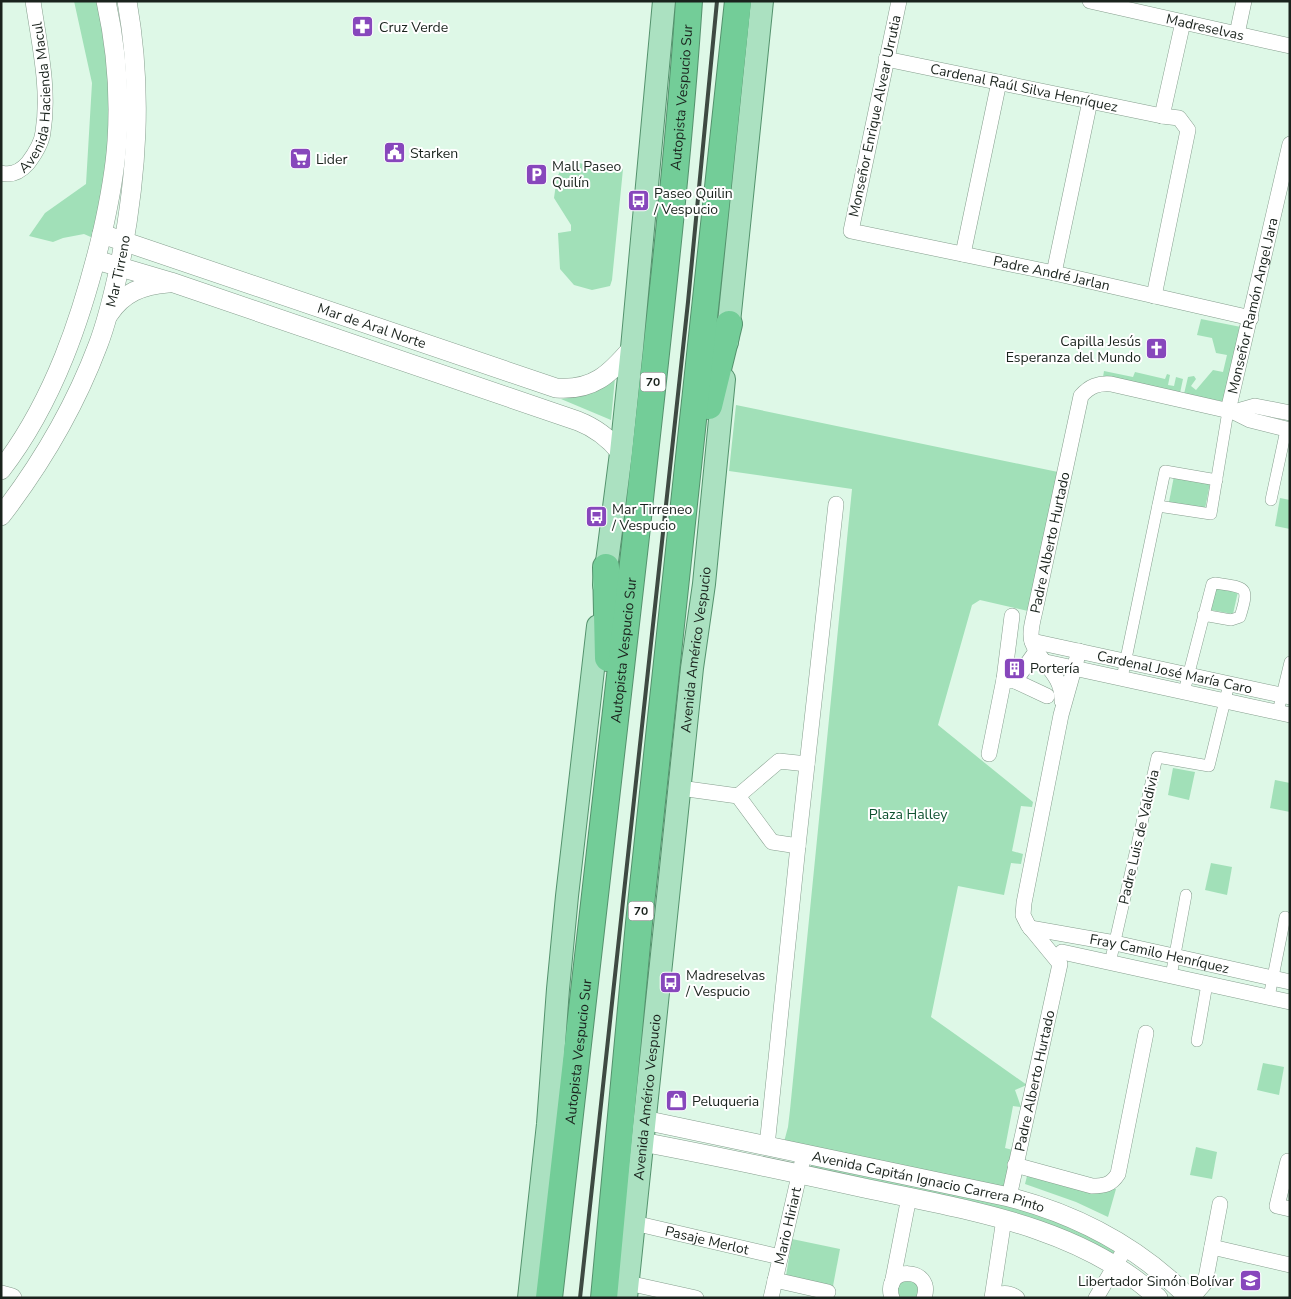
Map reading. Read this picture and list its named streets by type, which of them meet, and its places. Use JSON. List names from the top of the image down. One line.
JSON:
{"streets":{"highway":["Autopista Vespucio Sur","70"],"main road":["Avenida Américo Vespucio"],"street":["Madreselvas","Cardenal Raúl Silva Henríquez","Avenida Hacienda Macul","Monseñor Enrique Alvear Urrutia","Mar Tirreno","Padre André Jarlan","Monseñor Ramón Angel Jara","Mar de Aral Norte","Padre Alberto Hurtado","Cardenal José María Caro","Padre Luis de Valdivia","Fray Camilo Henríquez","Avenida Capitán Ignacio Carrera Pinto","Mario Hiriart","Pasaje Merlot"]},"crossings":[["Cardenal Raúl Silva Henríquez","Monseñor Enrique Alvear Urrutia"],["Cardenal Raúl Silva Henríquez","Padre André Jarlan"],["Monseñor Enrique Alvear Urrutia","Padre André Jarlan"],["Mar Tirreno","Mar de Aral Norte"],["Padre André Jarlan","Monseñor Ramón Angel Jara"],["Monseñor Ramón Angel Jara","Padre Alberto Hurtado"],["Padre Alberto Hurtado","Cardenal José María Caro"],["Padre Alberto Hurtado","Fray Camilo Henríquez"],["Padre Alberto Hurtado","Avenida Capitán Ignacio Carrera Pinto"],["Avenida Américo Vespucio","Avenida Capitán Ignacio Carrera Pinto"],["Avenida Américo Vespucio","Pasaje Merlot"],["Cardenal José María Caro","Padre Luis de Valdivia"],["Padre Luis de Valdivia","Fray Camilo Henríquez"],["Avenida Capitán Ignacio Carrera Pinto","Mario Hiriart"],["Mario Hiriart","Pasaje Merlot"]],"parks":["Plaza Halley"],"places":{"pharmacy":["Cruz Verde"],"public building":["Starken"],"supermarket":["Lider"],"parking":["Mall Paseo Quilín"],"bus stop":["Paseo Quilin / Vespucio","Mar Tirreneo / Vespucio","Madreselvas / Vespucio"],"church":["Capilla Jesús Esperanza del Mundo"],"building":["Portería"],"shop":["Peluqueria"],"school or university":["Libertador Simón Bolívar"]}}
